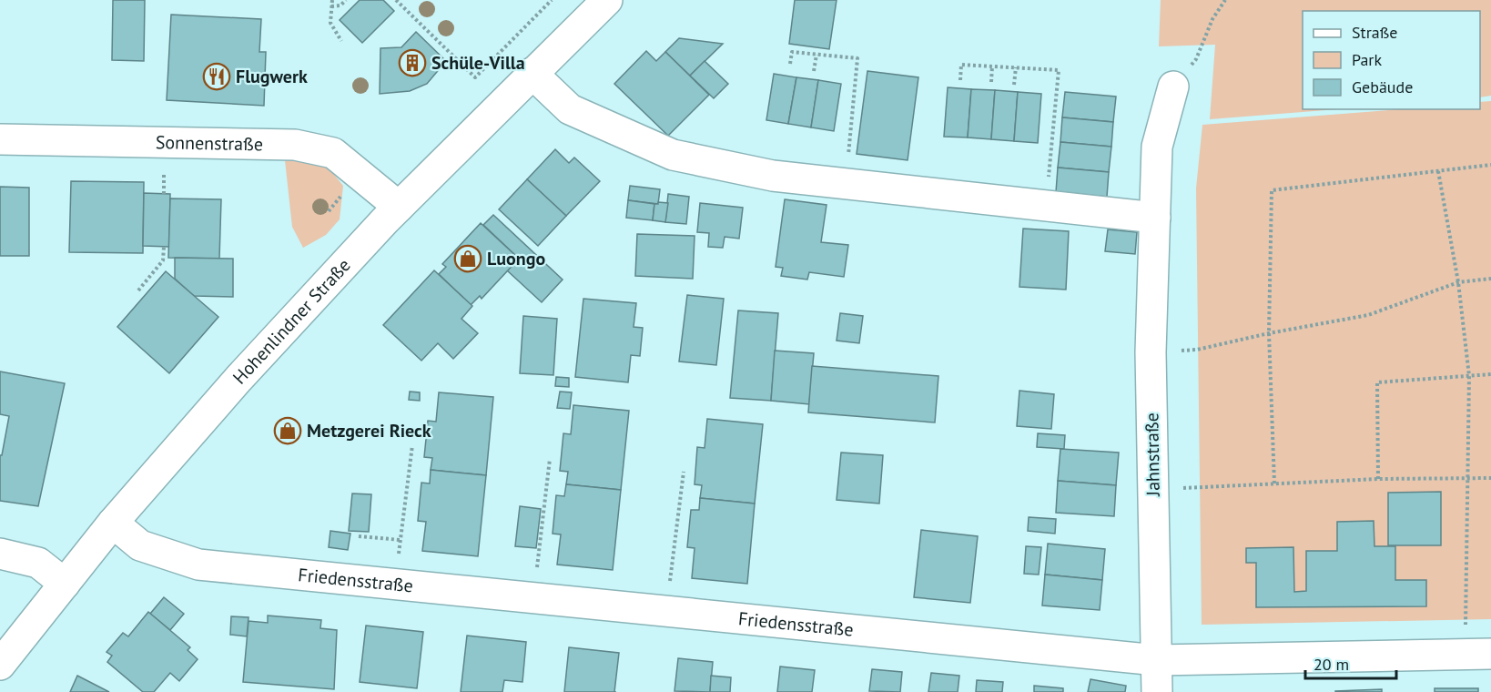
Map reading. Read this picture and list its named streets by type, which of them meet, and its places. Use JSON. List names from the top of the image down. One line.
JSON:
{"streets":{"street":["Sonnenstraße","Hohenlindner Straße","Jahnstraße","Friedensstraße"]},"crossings":[["Sonnenstraße","Hohenlindner Straße"],["Hohenlindner Straße","Friedensstraße"],["Jahnstraße","Friedensstraße"]],"places":{"building":["Schüle-Villa"],"restaurant":["Flugwerk"],"shop":["Luongo","Metzgerei Rieck"]},"legend":["Straße","Park","Gebäude"],"scale_bar":"20 m"}
